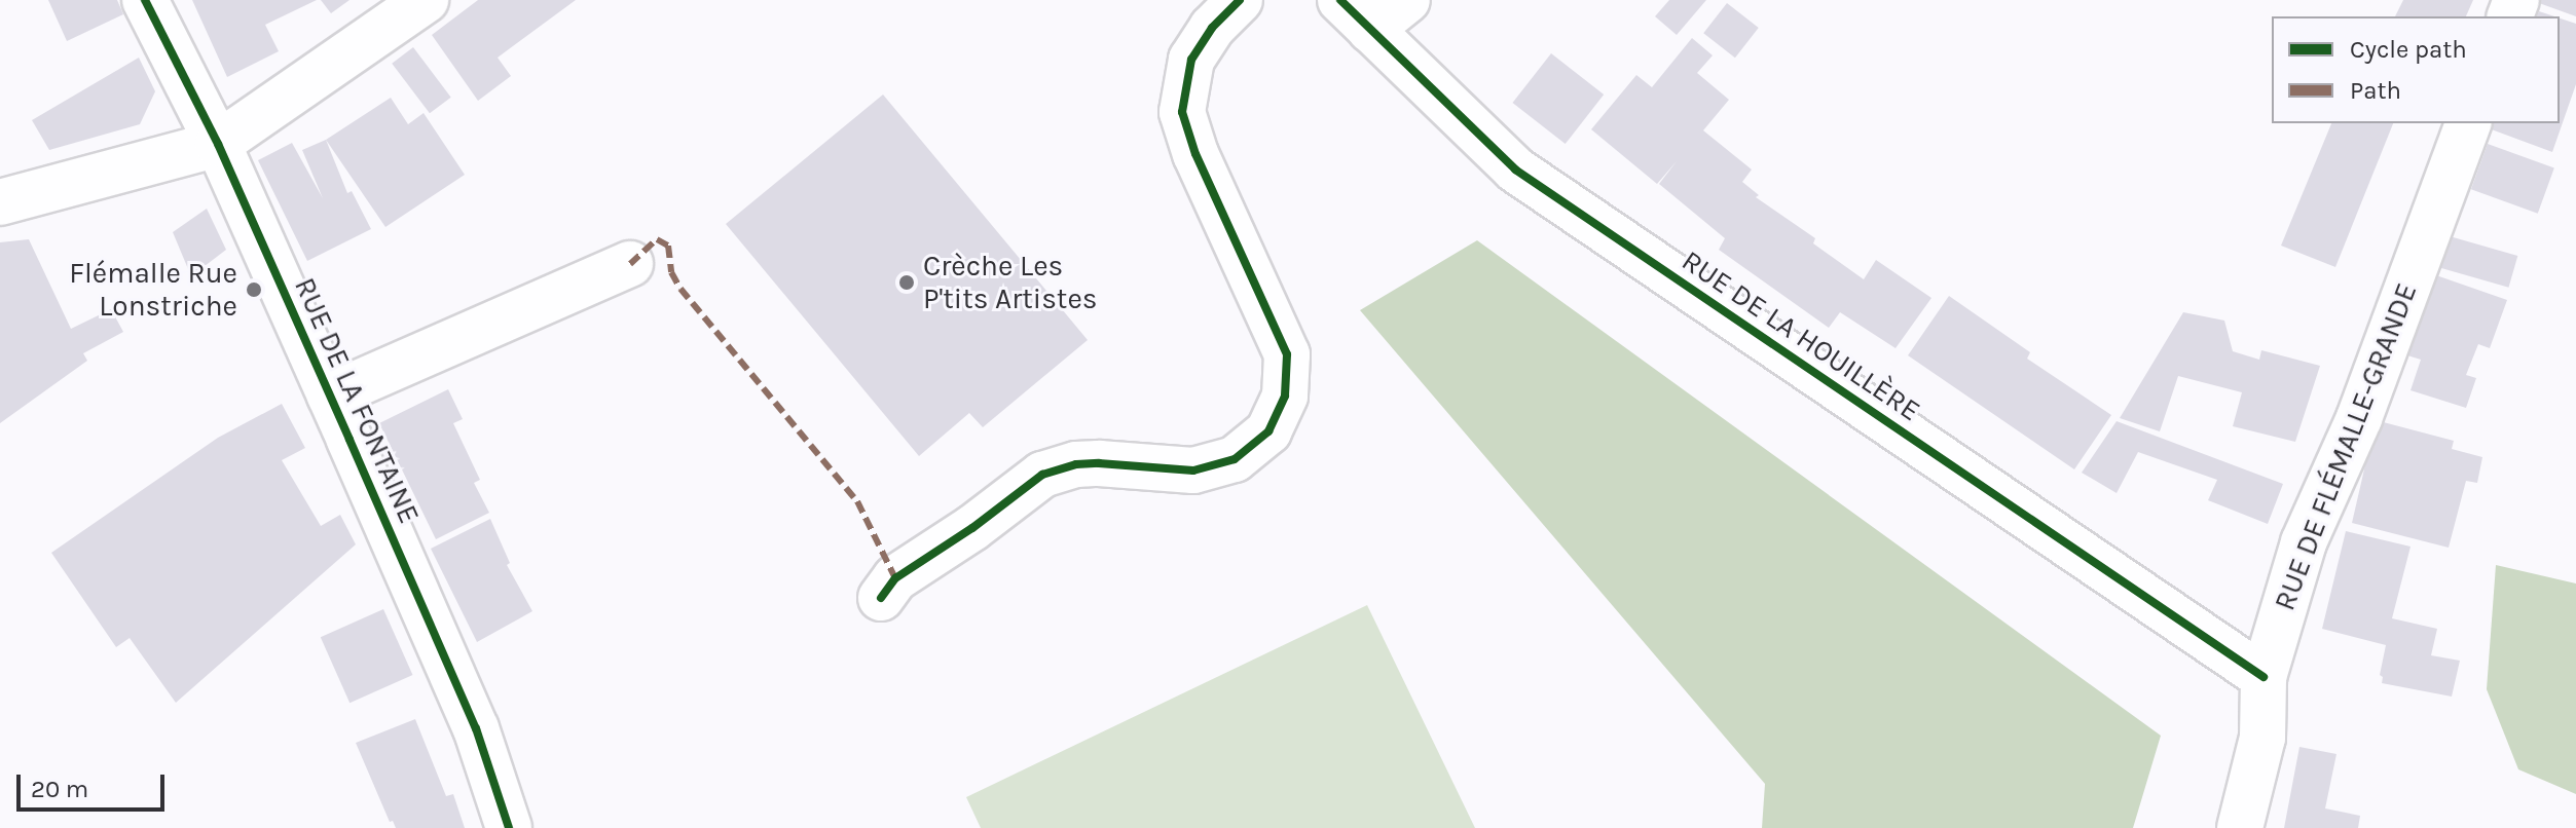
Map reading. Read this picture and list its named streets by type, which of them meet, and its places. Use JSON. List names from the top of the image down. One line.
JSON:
{"streets":{"street":["RUE DE LA HOUILLÈRE","RUE DE LA FONTAINE","RUE DE FLÉMALLE-GRANDE"]},"crossings":[["RUE DE LA HOUILLÈRE","RUE DE FLÉMALLE-GRANDE"]],"places":["Crèche Les P'tits Artistes","Flémalle Rue Lonstriche"],"legend":["Cycle path","Path"],"scale_bar":"20 m"}
